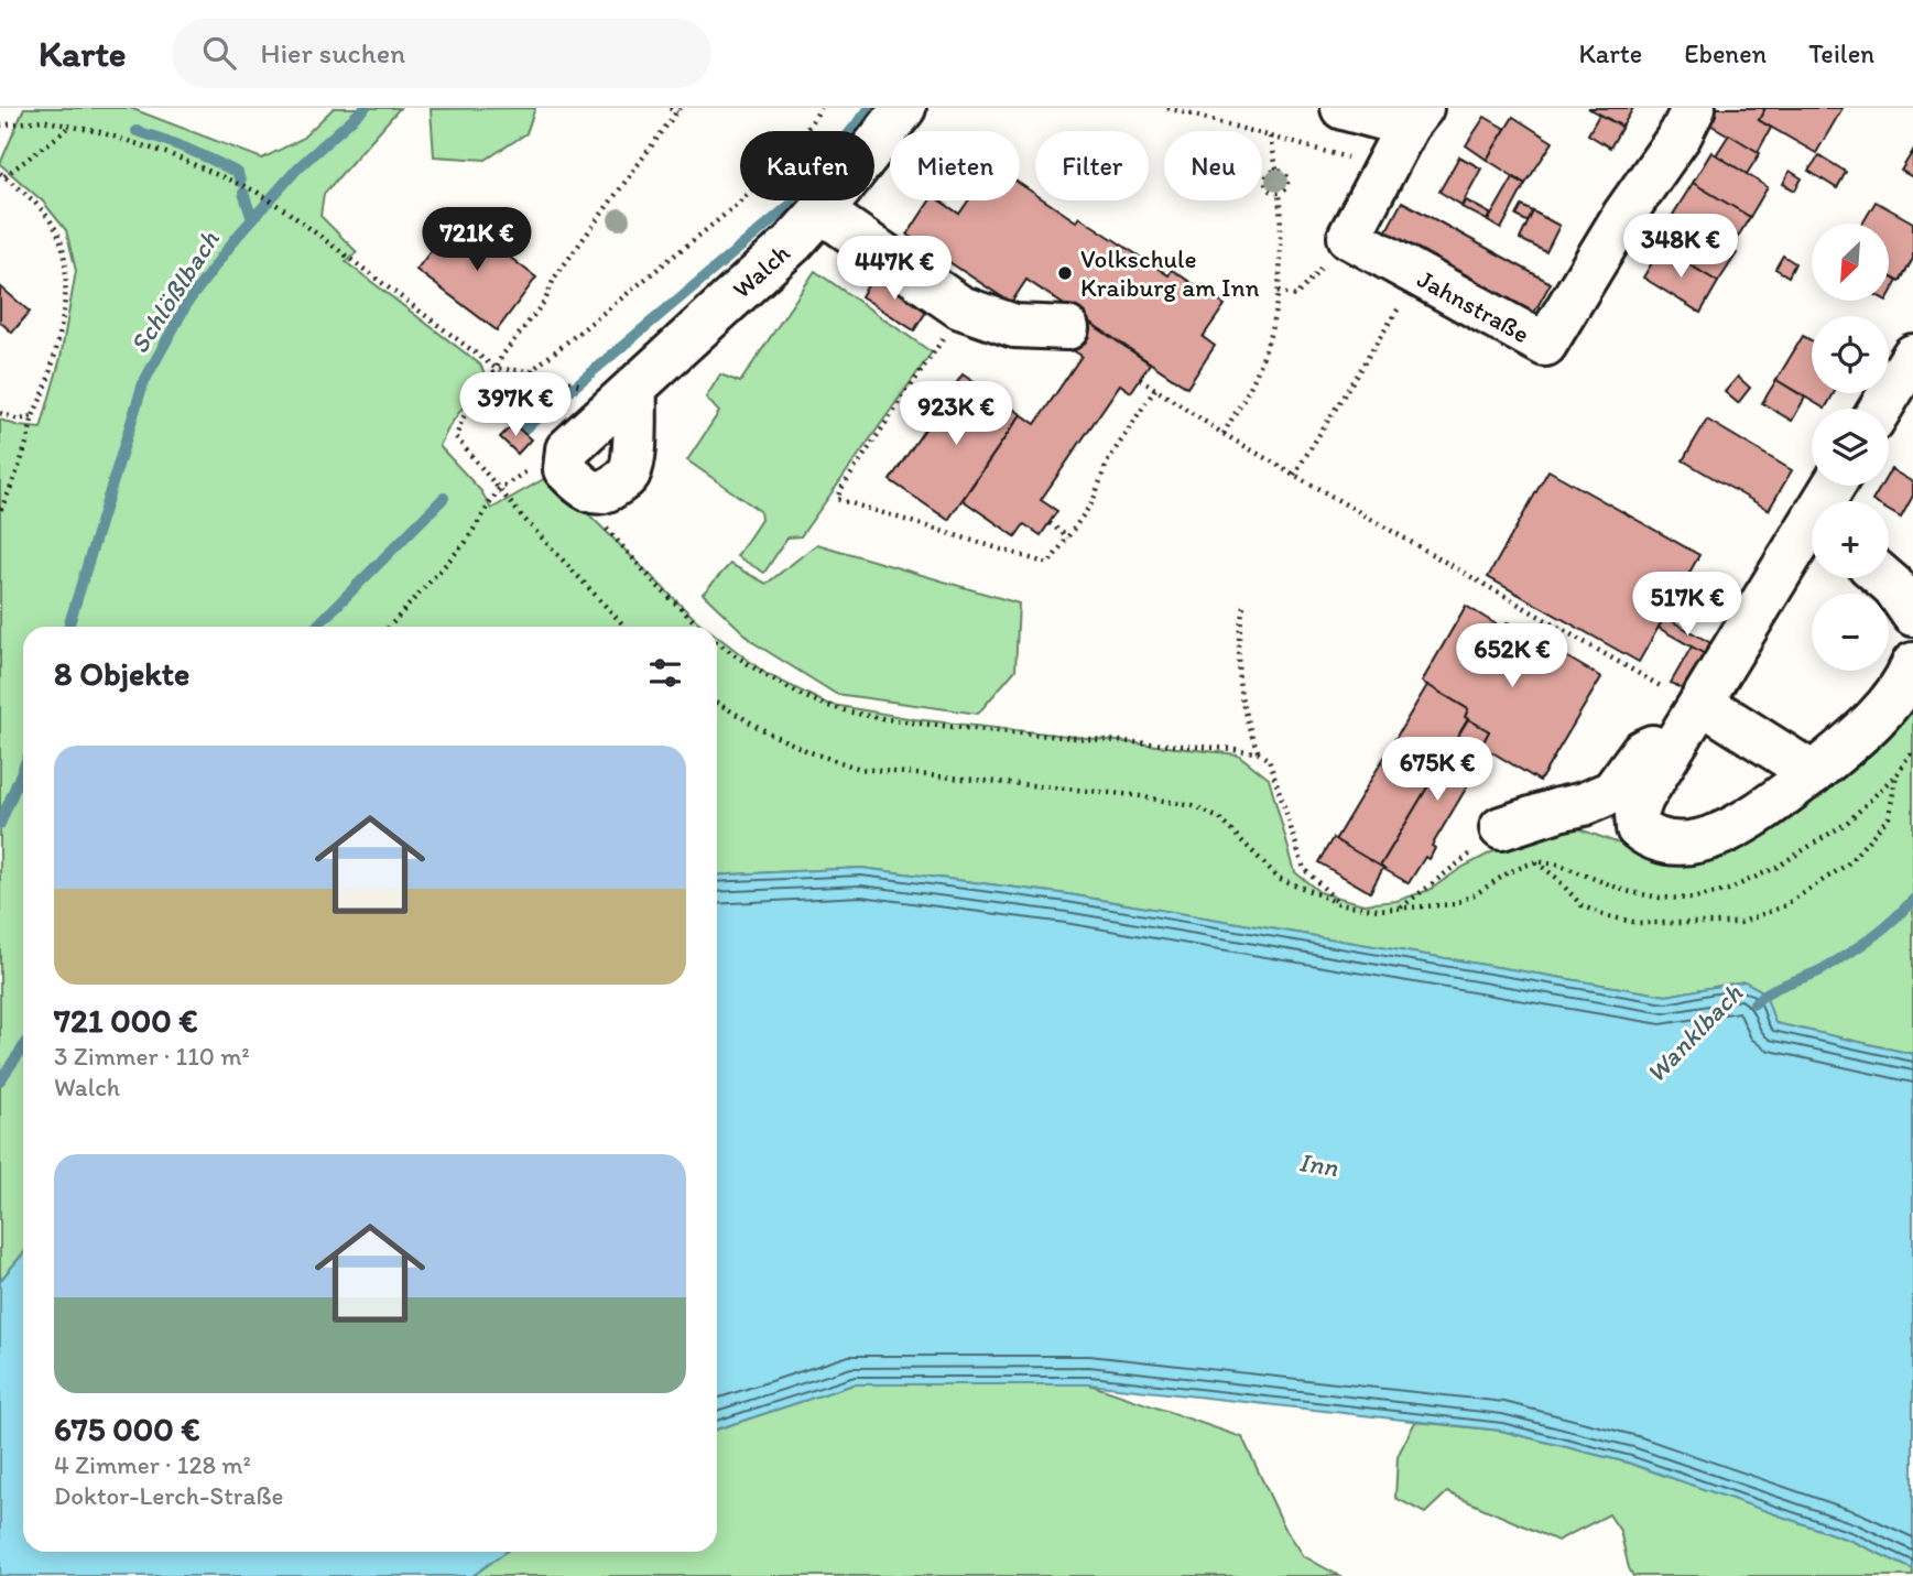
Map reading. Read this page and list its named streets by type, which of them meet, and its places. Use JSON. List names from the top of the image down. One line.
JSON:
{"streets":{"street":["Walch","Jahnstraße"]},"water":["Schlößlbach","Wanklbach","Inn"],"places":["Volkschule Kraiburg am Inn"],"north":"bottom left","page":{"header":"Karte","search":"Hier suchen","nav":["Karte","Ebenen","Teilen"],"chip":["Kaufen","Mieten","Filter","Neu"],"price":["721K €","348K €","447K €","397K €","923K €","517K €","652K €","675K €"],"map_buttons":["+","−"],"heading":"8 Objekte","list":[{"name":"721 000 €","note":"3 Zimmer · 110 m² · Walch"},{"name":"675 000 €","note":"4 Zimmer · 128 m² · Doktor-Lerch-Straße"}]}}
